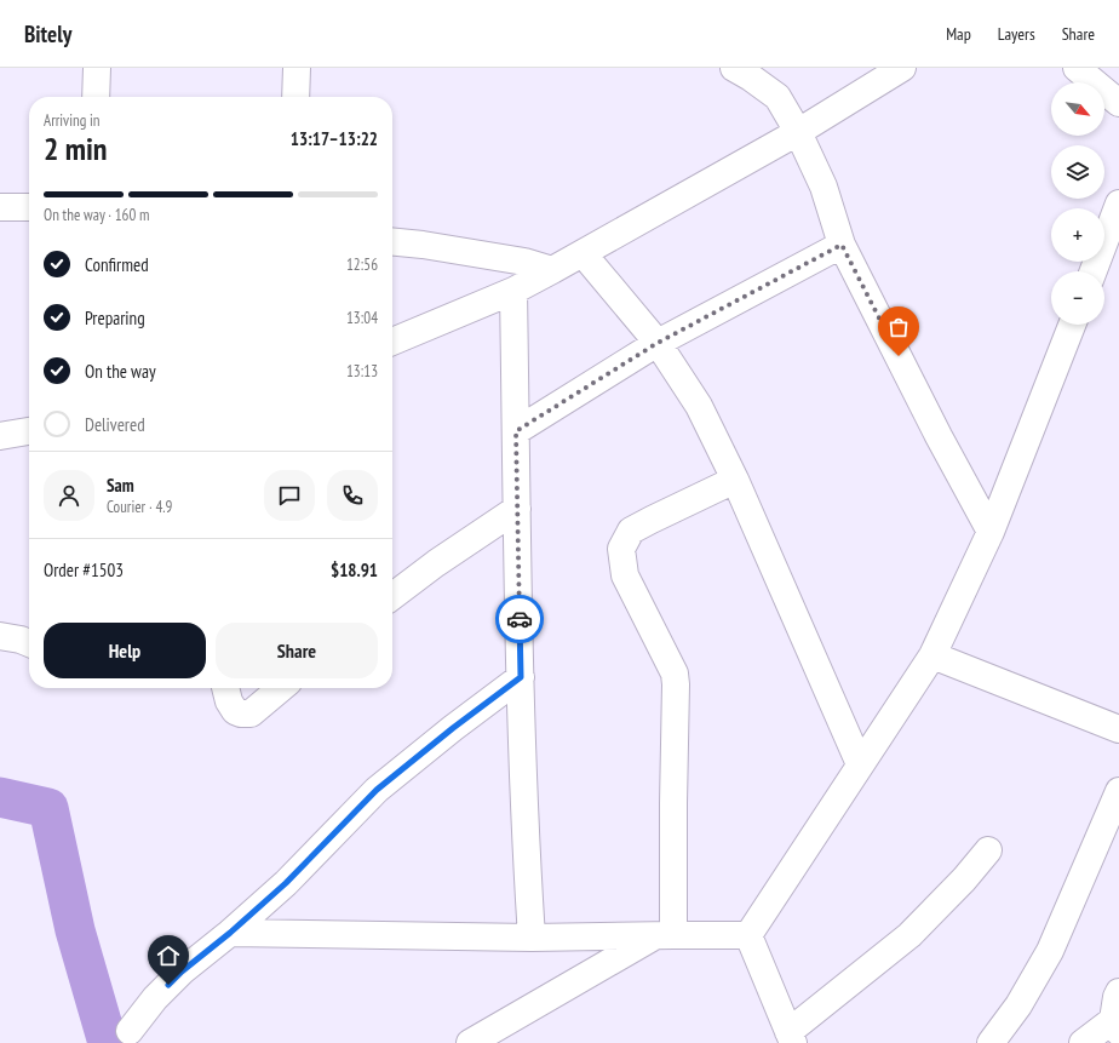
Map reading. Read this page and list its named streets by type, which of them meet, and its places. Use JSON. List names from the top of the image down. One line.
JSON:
{"north":"bottom right","page":{"header":"Bitely","nav":["Map","Layers","Share"],"map_buttons":["+","−"],"heading":["2 min","Arriving in","13:17–13:22"],"panel":["Sam","Courier · 4.9","Order #1503","$18.91"],"bar":"On the way · 160 m","list":[["Confirmed","12:56"],["Preparing","13:04"],["On the way","13:13"],"Delivered"],"buttons":["Help","Share"]}}
